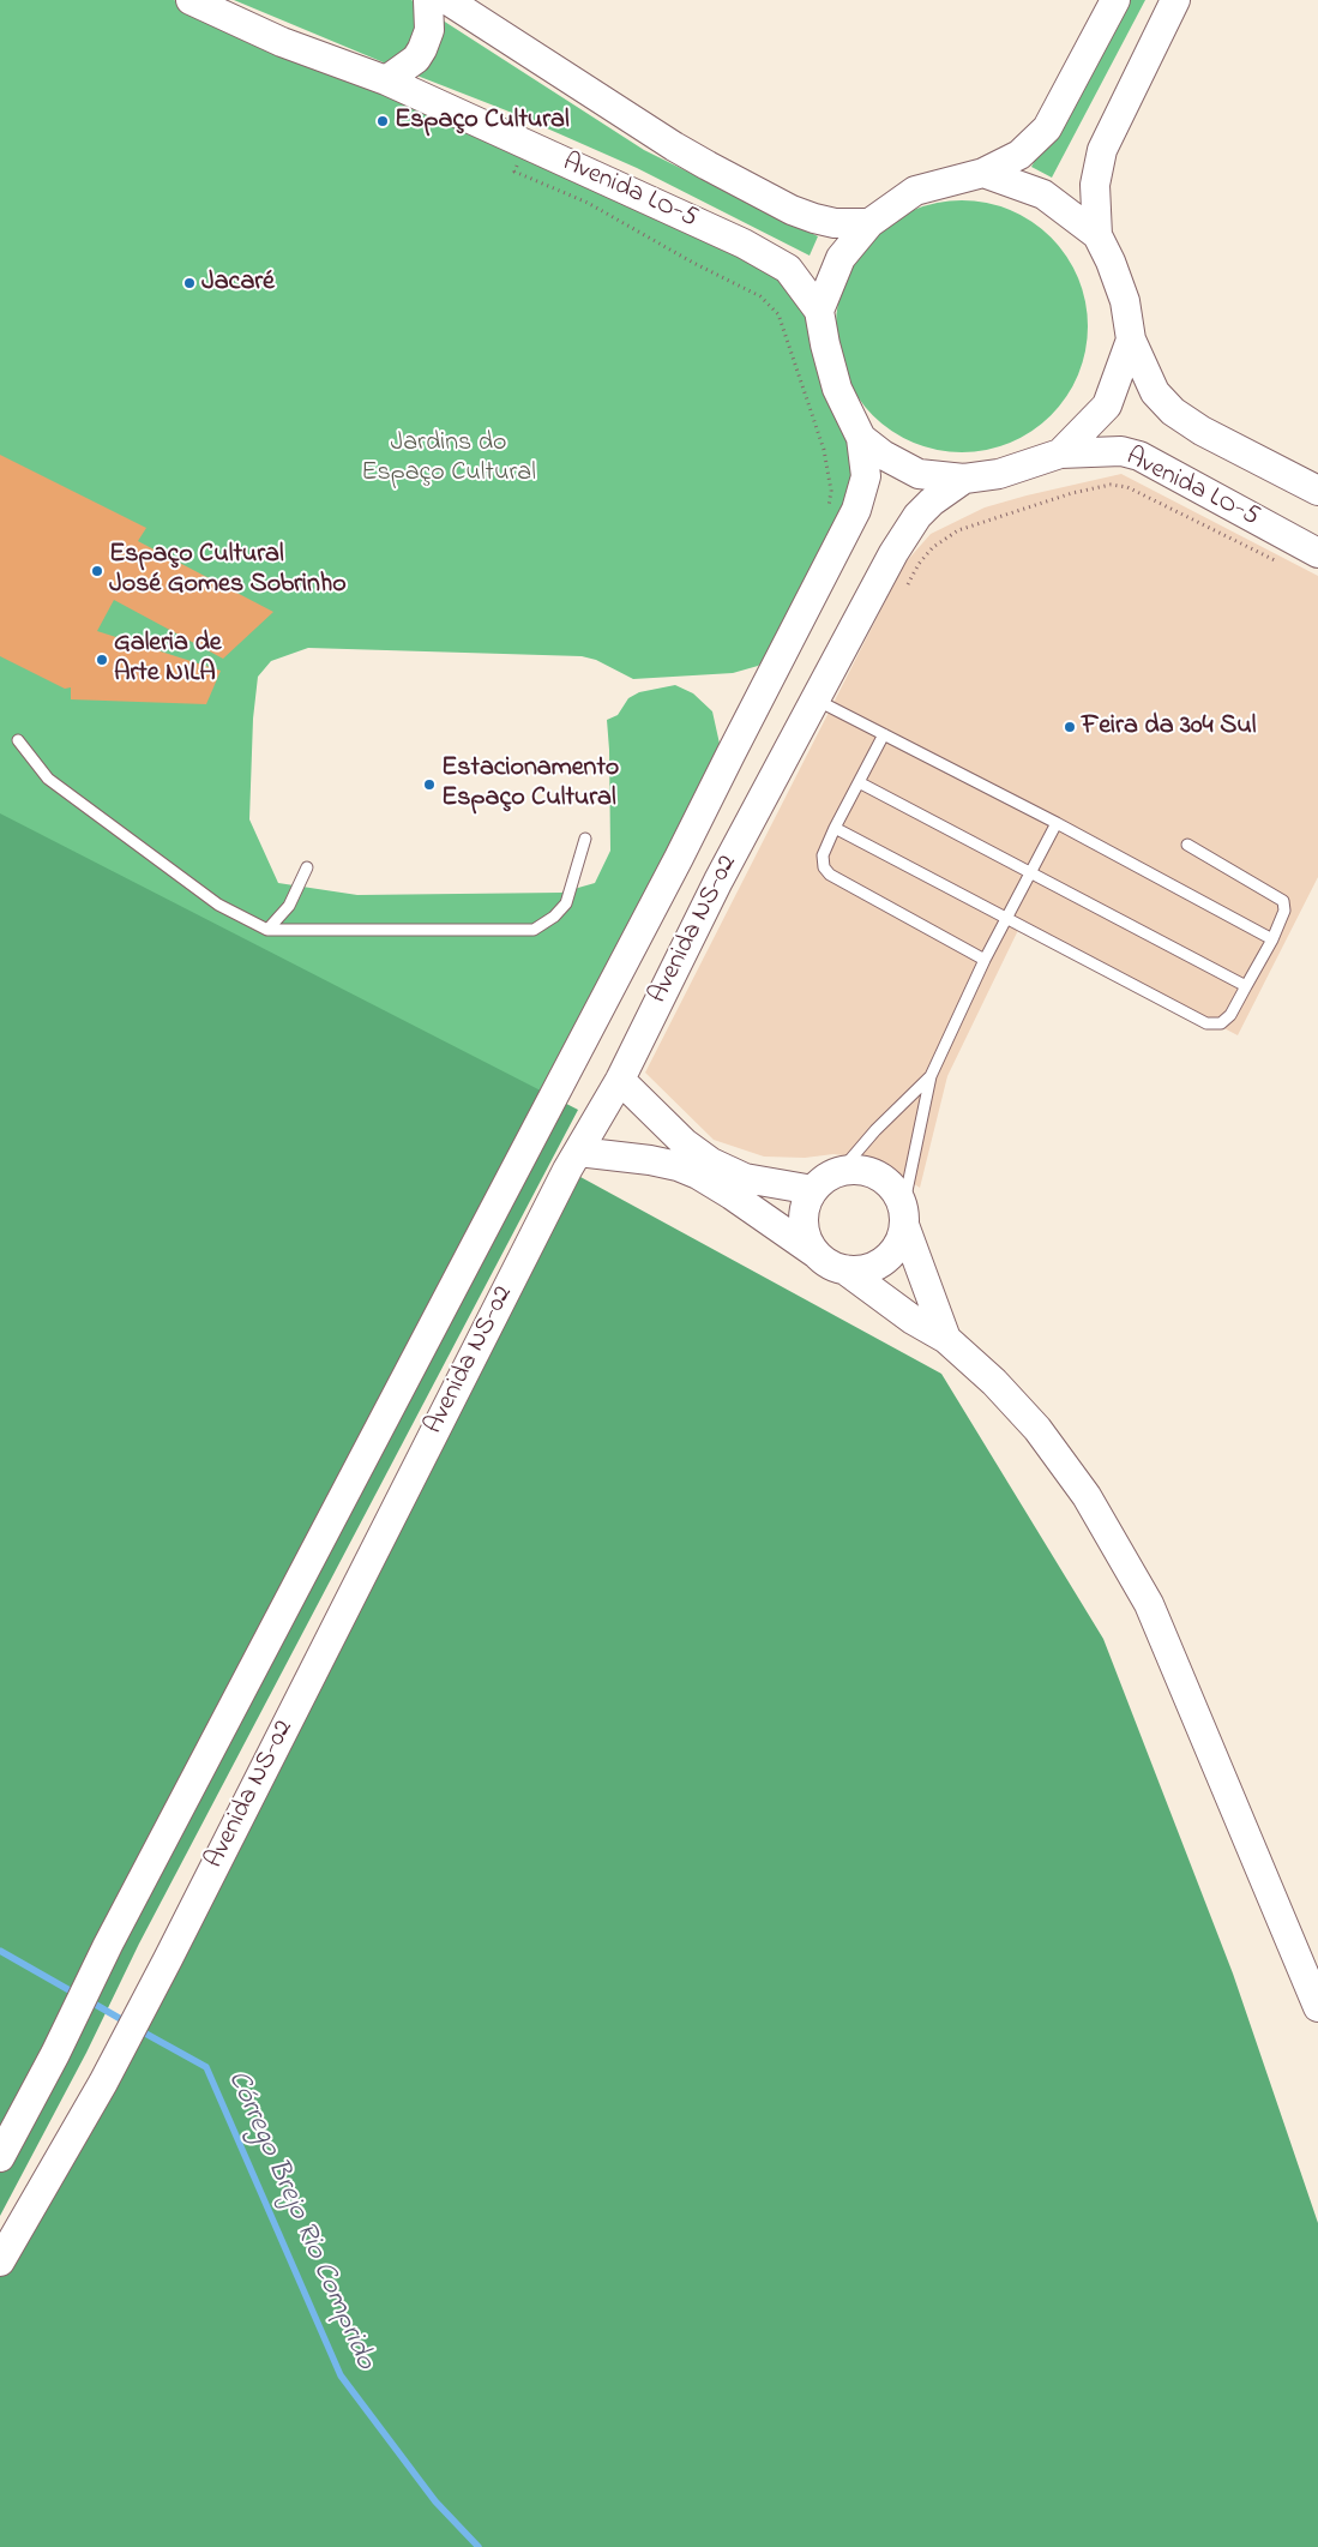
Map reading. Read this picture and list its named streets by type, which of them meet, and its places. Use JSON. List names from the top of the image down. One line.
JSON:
{"streets":{"street":["Avenida LO-5","Avenida NS-02"]},"water":["Córrego Brejo Rio Comprido"],"parks":["Jardins do Espaço Cultural"],"places":["Espaço Cultural","Jacaré","Espaço Cultural José Gomes Sobrinho","Galeria de Arte NILA","Feira da 304 Sul","Estacionamento Espaço Cultural"]}
